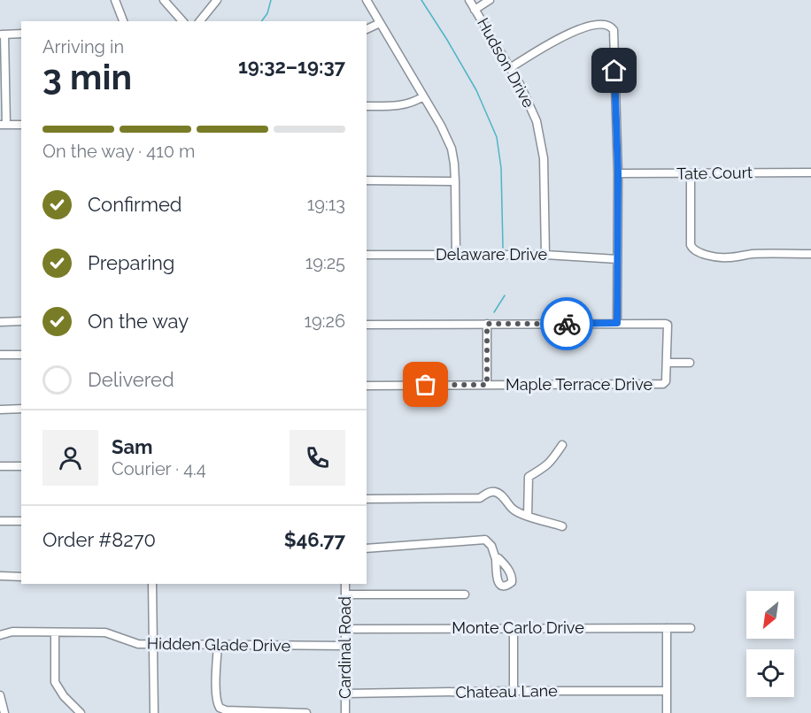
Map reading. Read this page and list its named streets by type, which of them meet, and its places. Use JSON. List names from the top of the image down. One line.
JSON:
{"streets":{"street":["Hudson Drive","Tate Court","Delaware Drive","Maple Terrace Drive","Monte Carlo Drive","Hidden Glade Drive","Cardinal Road","Chateau Lane"]},"crossings":[["Hudson Drive","Delaware Drive"],["Monte Carlo Drive","Cardinal Road"],["Hidden Glade Drive","Cardinal Road"],["Cardinal Road","Chateau Lane"]],"north":"bottom left","page":{"heading":["3 min","Arriving in","19:32–19:37"],"panel":["Sam","Courier · 4.4","Order #8270","$46.77"],"bar":"On the way · 410 m","list":[["Confirmed","19:13"],["Preparing","19:25"],["On the way","19:26"],"Delivered"]}}
